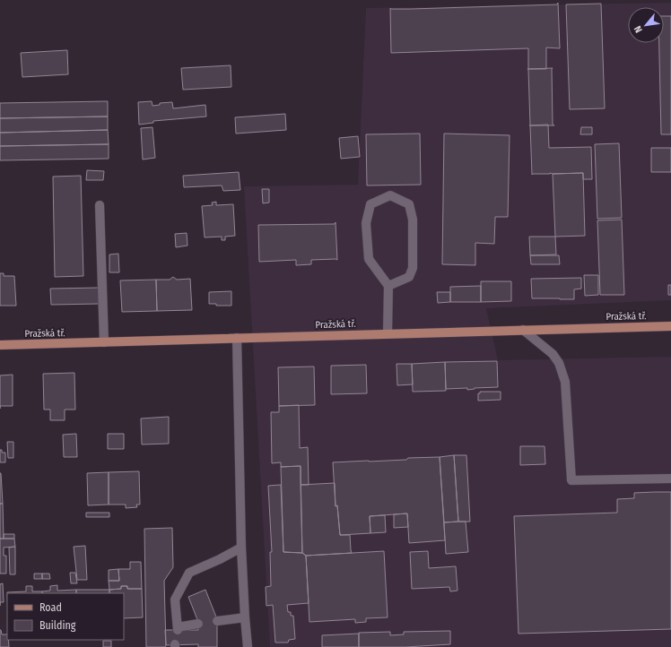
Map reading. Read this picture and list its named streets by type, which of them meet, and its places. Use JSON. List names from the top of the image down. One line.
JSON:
{"streets":{"main road":["Pražská tř."]},"legend":["Road","Building"],"north":"bottom left"}
